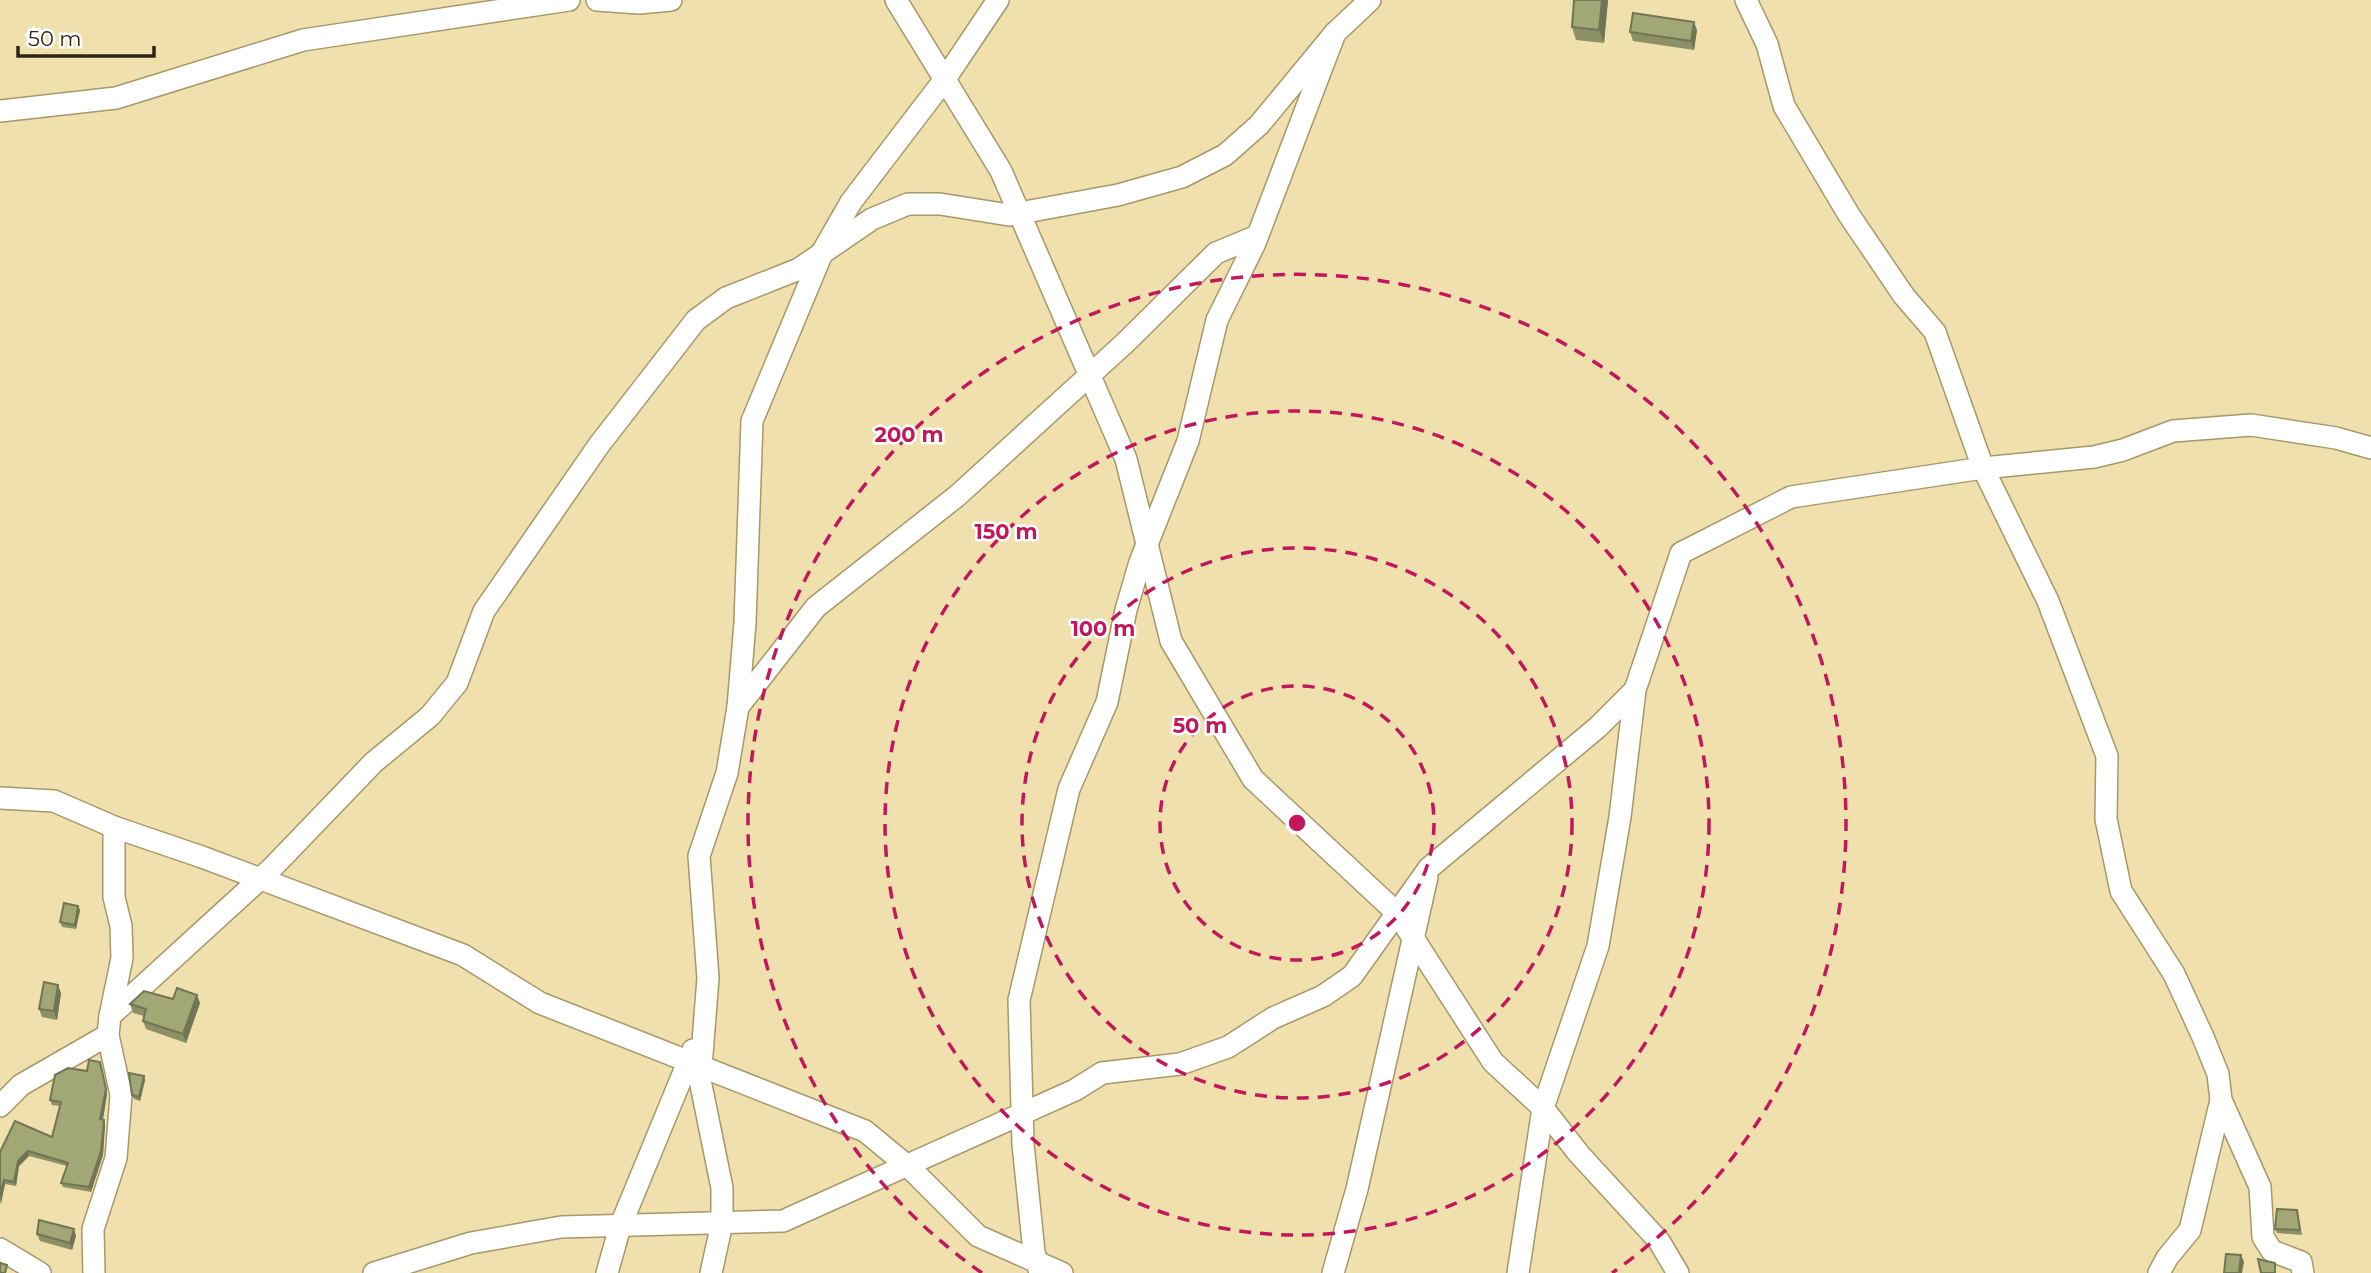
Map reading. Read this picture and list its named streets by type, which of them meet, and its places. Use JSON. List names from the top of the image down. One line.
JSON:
{"scale_bar":"50 m","rings":["200 m","150 m","100 m","50 m"]}
